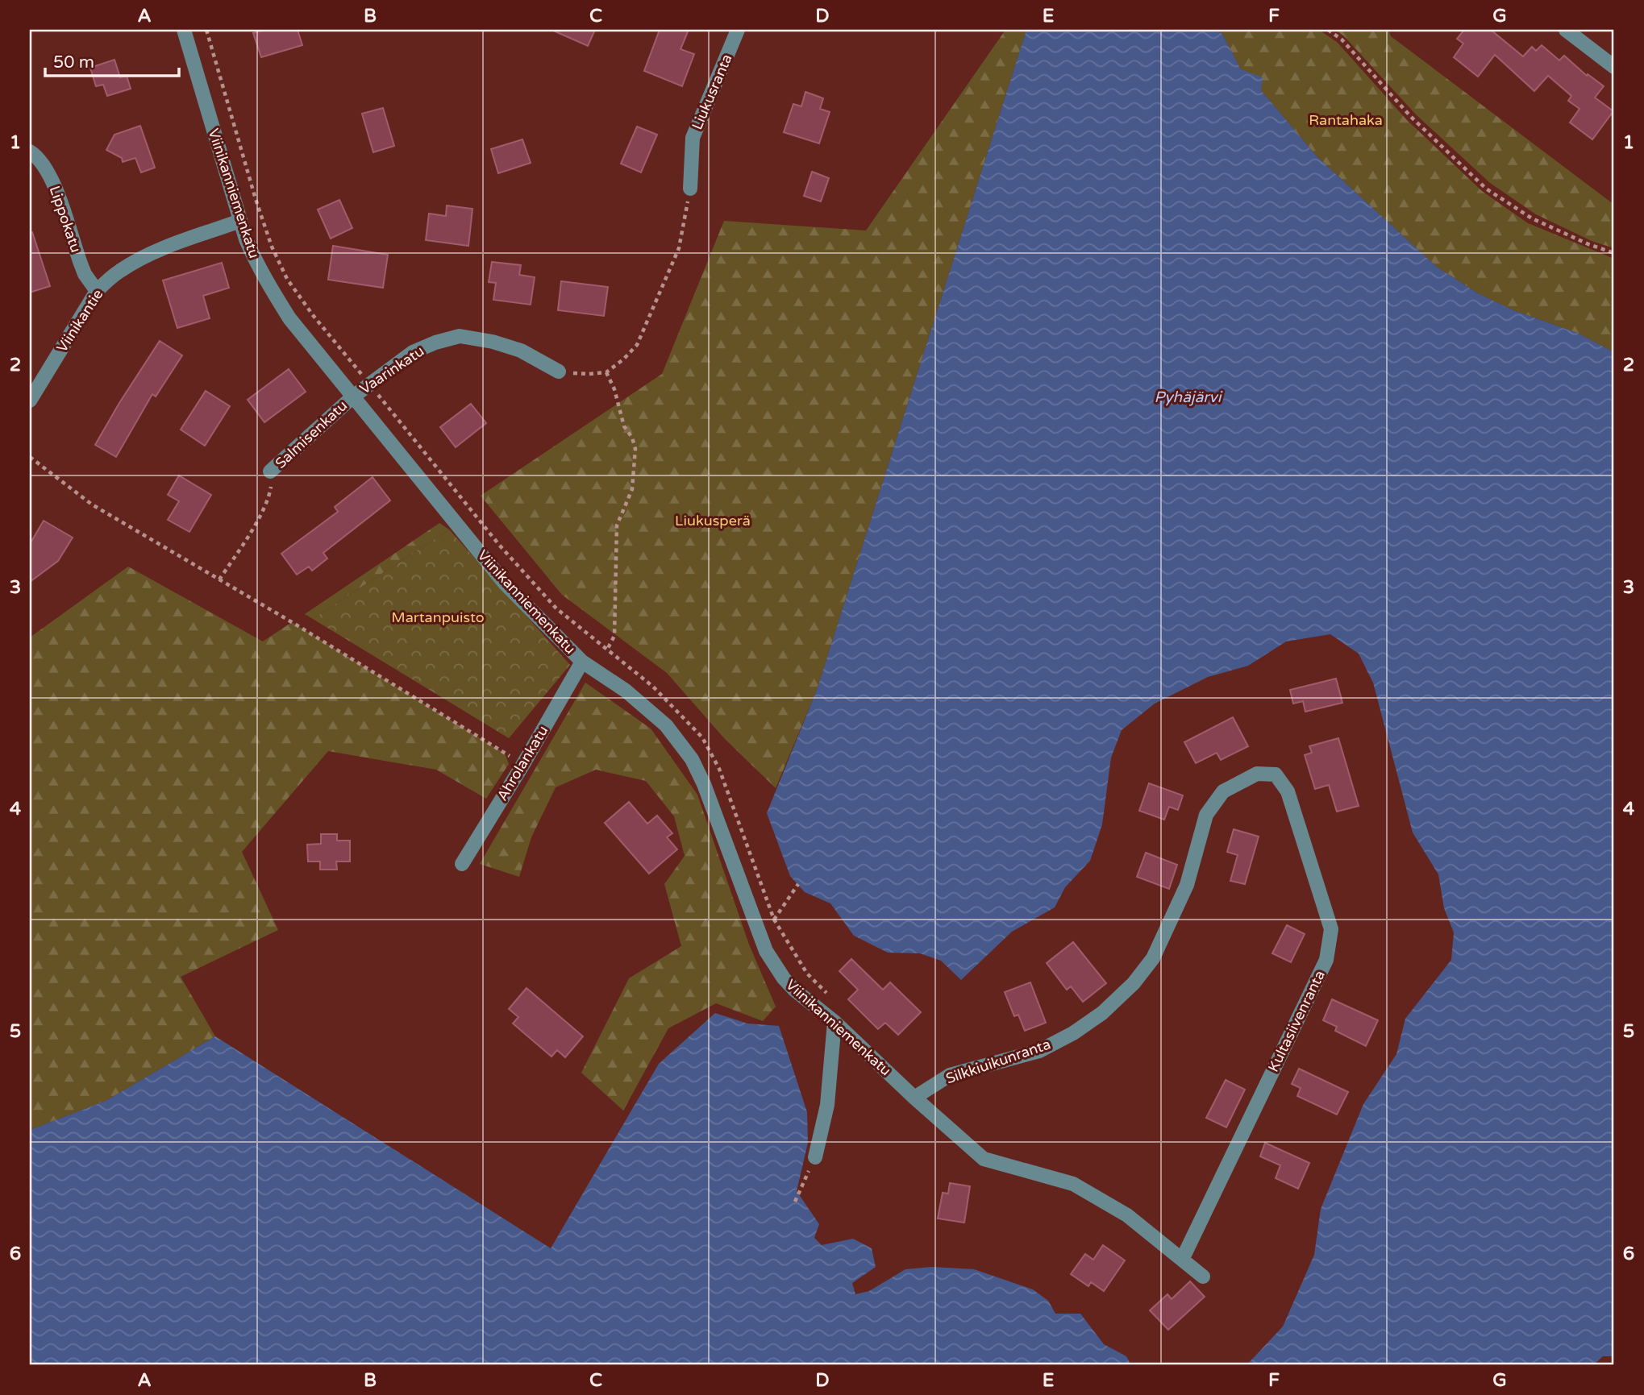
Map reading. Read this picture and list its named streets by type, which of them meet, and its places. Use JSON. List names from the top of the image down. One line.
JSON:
{"streets":{"street":["Liukusranta","Viinikanniemenkatu","Lippokatu","Viinikantie","Vaarinkatu","Salmisenkatu","Ahrolankatu","Kultasiivenranta","Silkkiuikunranta"]},"crossings":[["Viinikanniemenkatu","Viinikantie"],["Viinikanniemenkatu","Vaarinkatu"],["Viinikanniemenkatu","Salmisenkatu"],["Viinikanniemenkatu","Ahrolankatu"],["Viinikanniemenkatu","Kultasiivenranta"],["Viinikanniemenkatu","Silkkiuikunranta"],["Lippokatu","Viinikantie"],["Vaarinkatu","Salmisenkatu"],["Kultasiivenranta","Silkkiuikunranta"]],"water":["Pyhäjärvi"],"parks":["Rantahaka","Liukusperä","Martanpuisto"],"scale_bar":"50 m","grid":{"columns":["A","B","C","D","E","F","G"],"rows":["1","2","3","4","5","6"]}}
